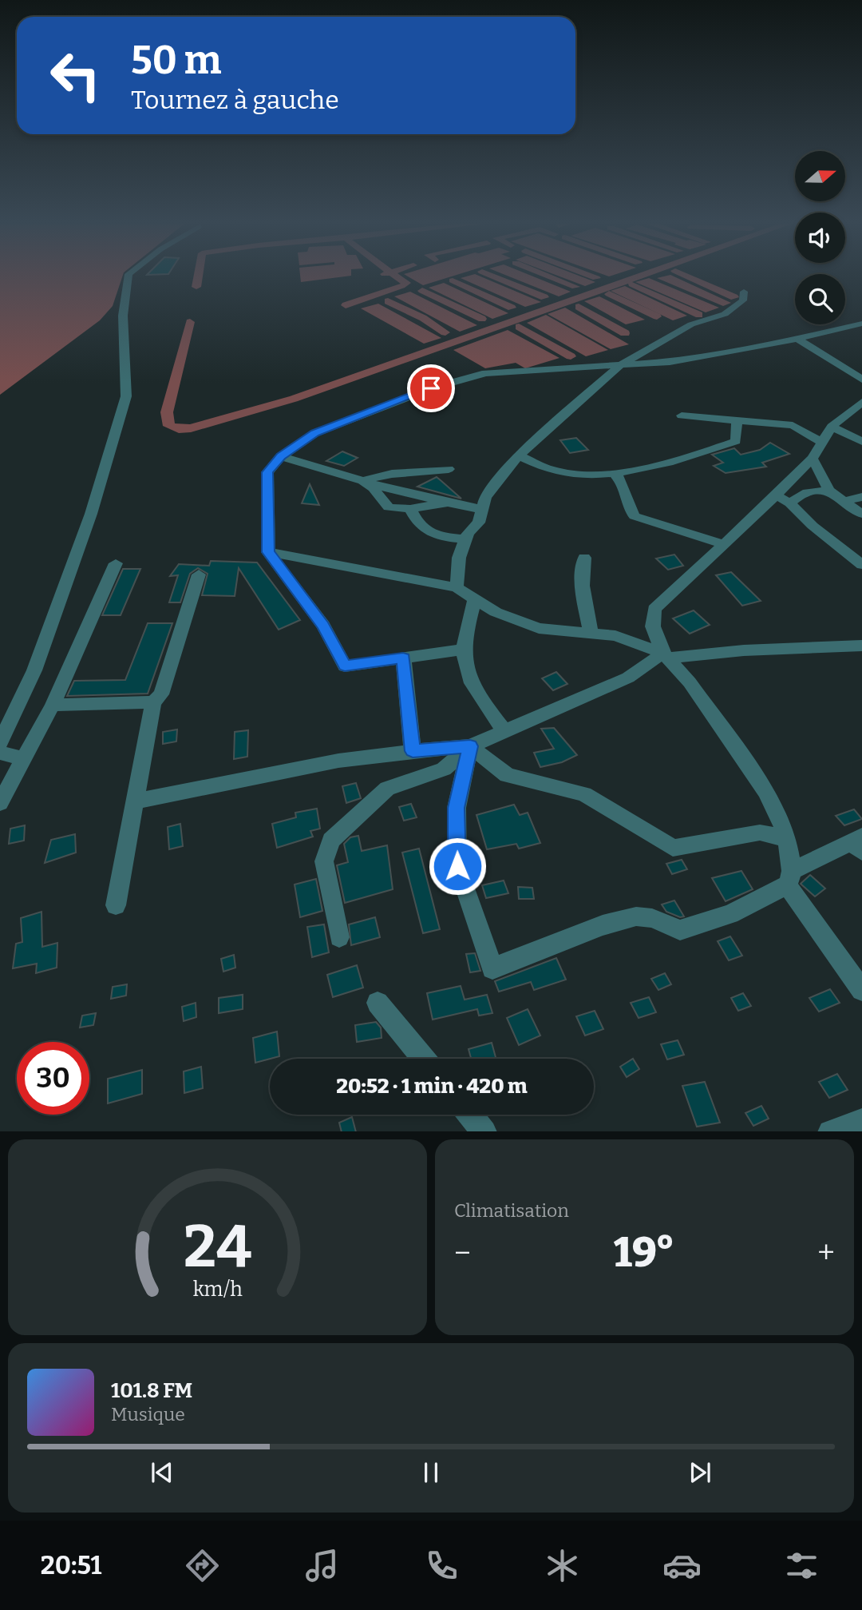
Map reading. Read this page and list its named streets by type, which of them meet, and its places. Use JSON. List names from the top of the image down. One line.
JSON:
{"north":"right","page":{"turn":["50 m","Tournez à gauche"],"limit":"30","trip":"20:52 · 1 min · 420 m","tile":"Climatisation","heat":["−","19°","+"],"song":["101.8 FM","Musique"],"tabs":"20:51","gauge":["24","km/h"]}}
